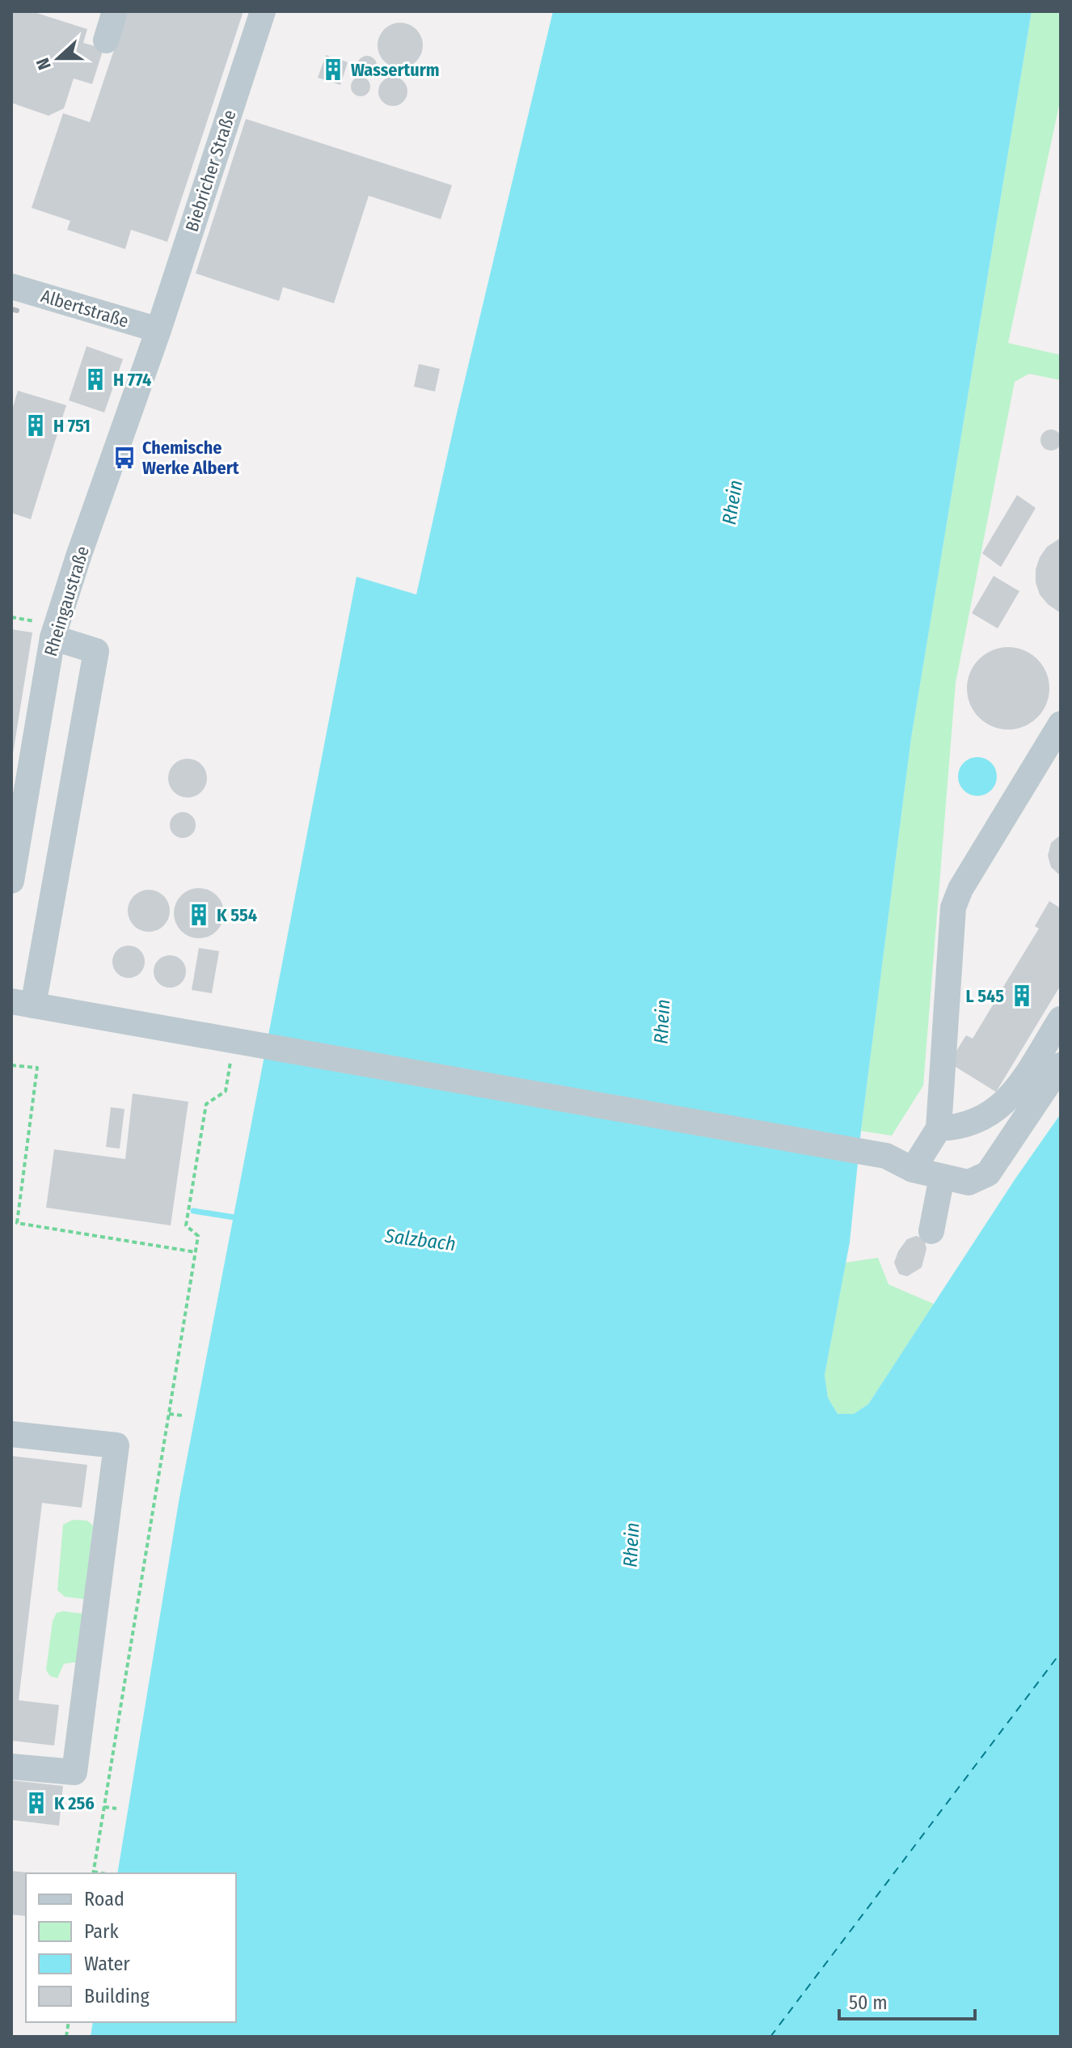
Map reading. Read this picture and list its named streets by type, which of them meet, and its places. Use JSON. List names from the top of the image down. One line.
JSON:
{"streets":{"street":["Biebricher Straße","Albertstraße","Rheingaustraße"]},"crossings":[["Biebricher Straße","Albertstraße"],["Biebricher Straße","Rheingaustraße"],["Albertstraße","Rheingaustraße"]],"water":["Rhein","Salzbach"],"places":{"building":["Wasserturm","H 774","H 751","K 554","L 545","K 256"],"bus stop":["Chemische Werke Albert"]},"legend":["Road","Park","Water","Building"],"scale_bar":"50 m","north":"left"}
